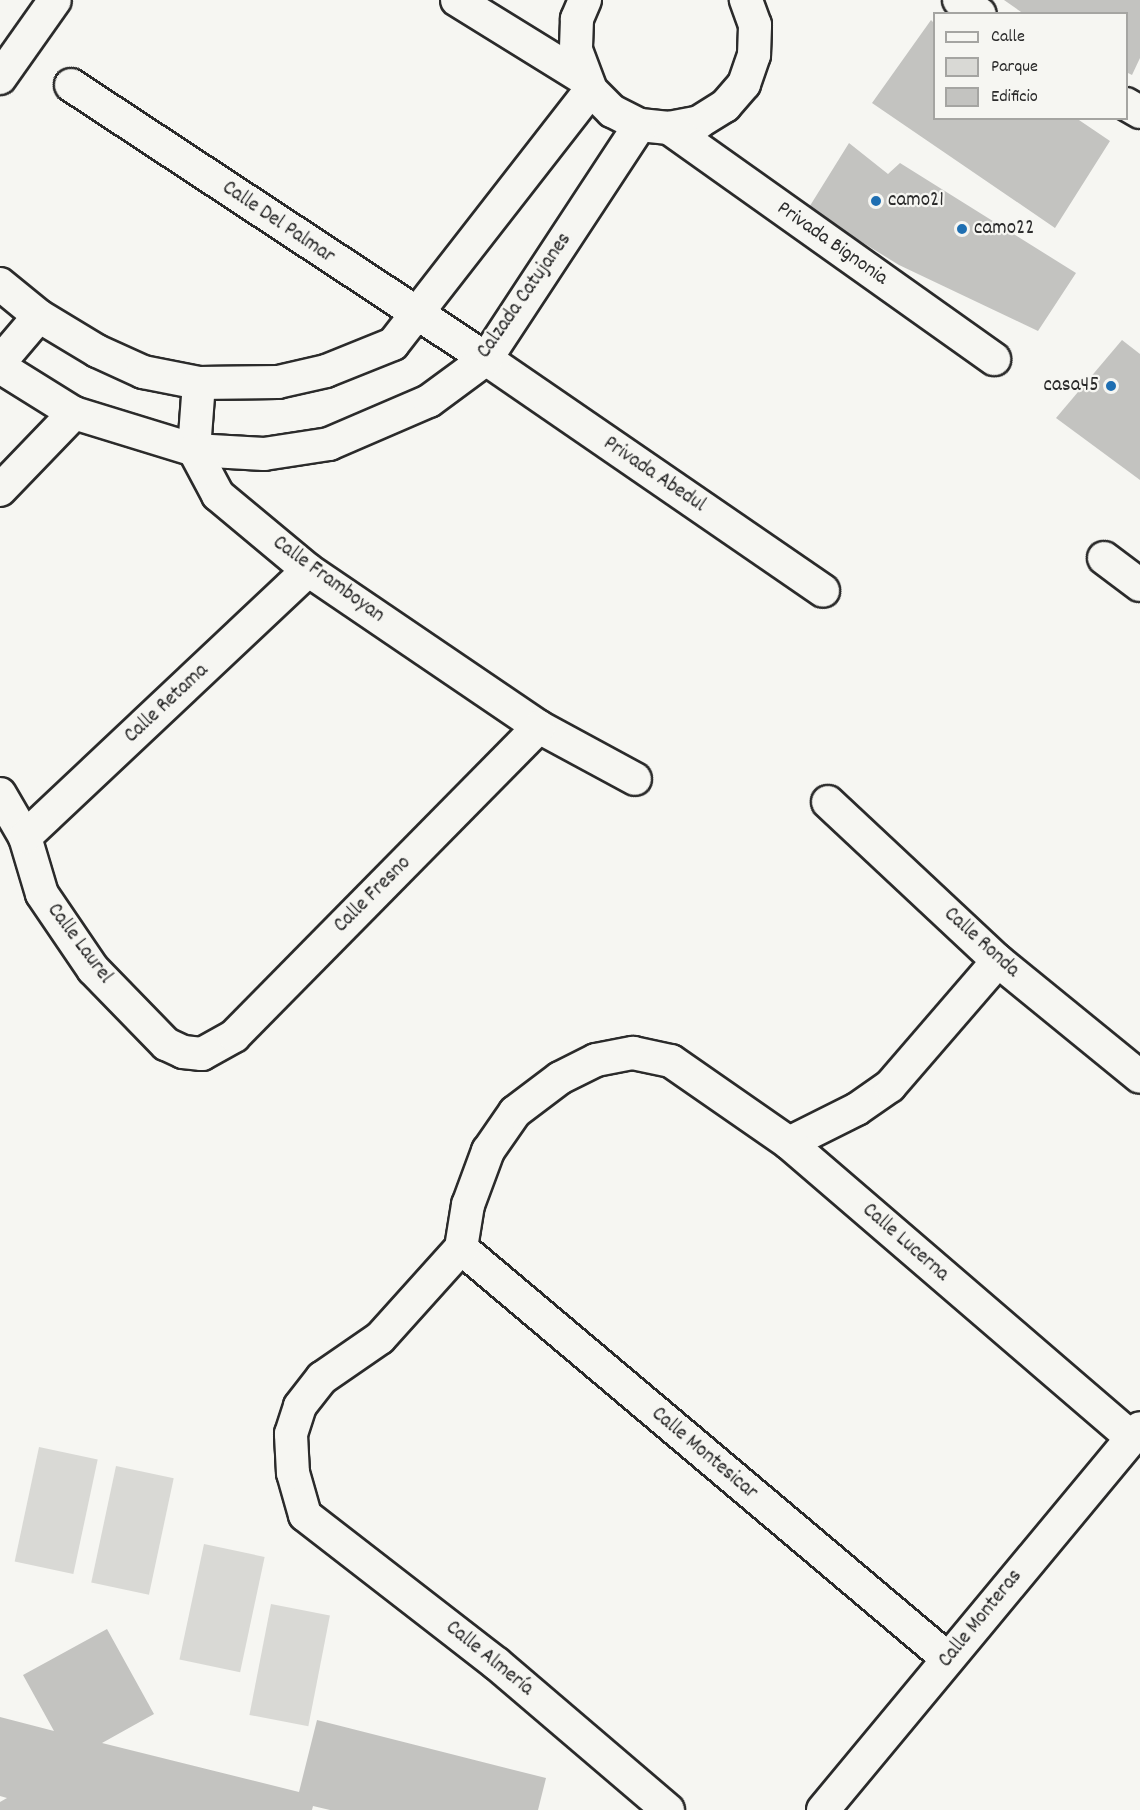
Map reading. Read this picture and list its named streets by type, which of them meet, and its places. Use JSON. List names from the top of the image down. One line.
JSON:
{"streets":{"street":["Calle Del Palmar","Privada Bignonia","Calzada Catujanes","Privada Abedul","Calle Framboyan","Calle Retama","Calle Fresno","Calle Ronda","Calle Laurel","Calle Lucerna","Calle Montesicar","Calle Monteras","Calle Almería"]},"crossings":[["Calle Del Palmar","Calzada Catujanes"],["Calle Del Palmar","Privada Abedul"],["Privada Bignonia","Calzada Catujanes"],["Calzada Catujanes","Privada Abedul"],["Calzada Catujanes","Calle Framboyan"],["Calle Framboyan","Calle Retama"],["Calle Framboyan","Calle Fresno"],["Calle Retama","Calle Laurel"],["Calle Fresno","Calle Laurel"],["Calle Lucerna","Calle Montesicar"],["Calle Lucerna","Calle Monteras"],["Calle Lucerna","Calle Almería"],["Calle Montesicar","Calle Monteras"],["Calle Montesicar","Calle Almería"]],"places":["camo21","camo22","casa45"],"legend":["Calle","Parque","Edificio"]}
